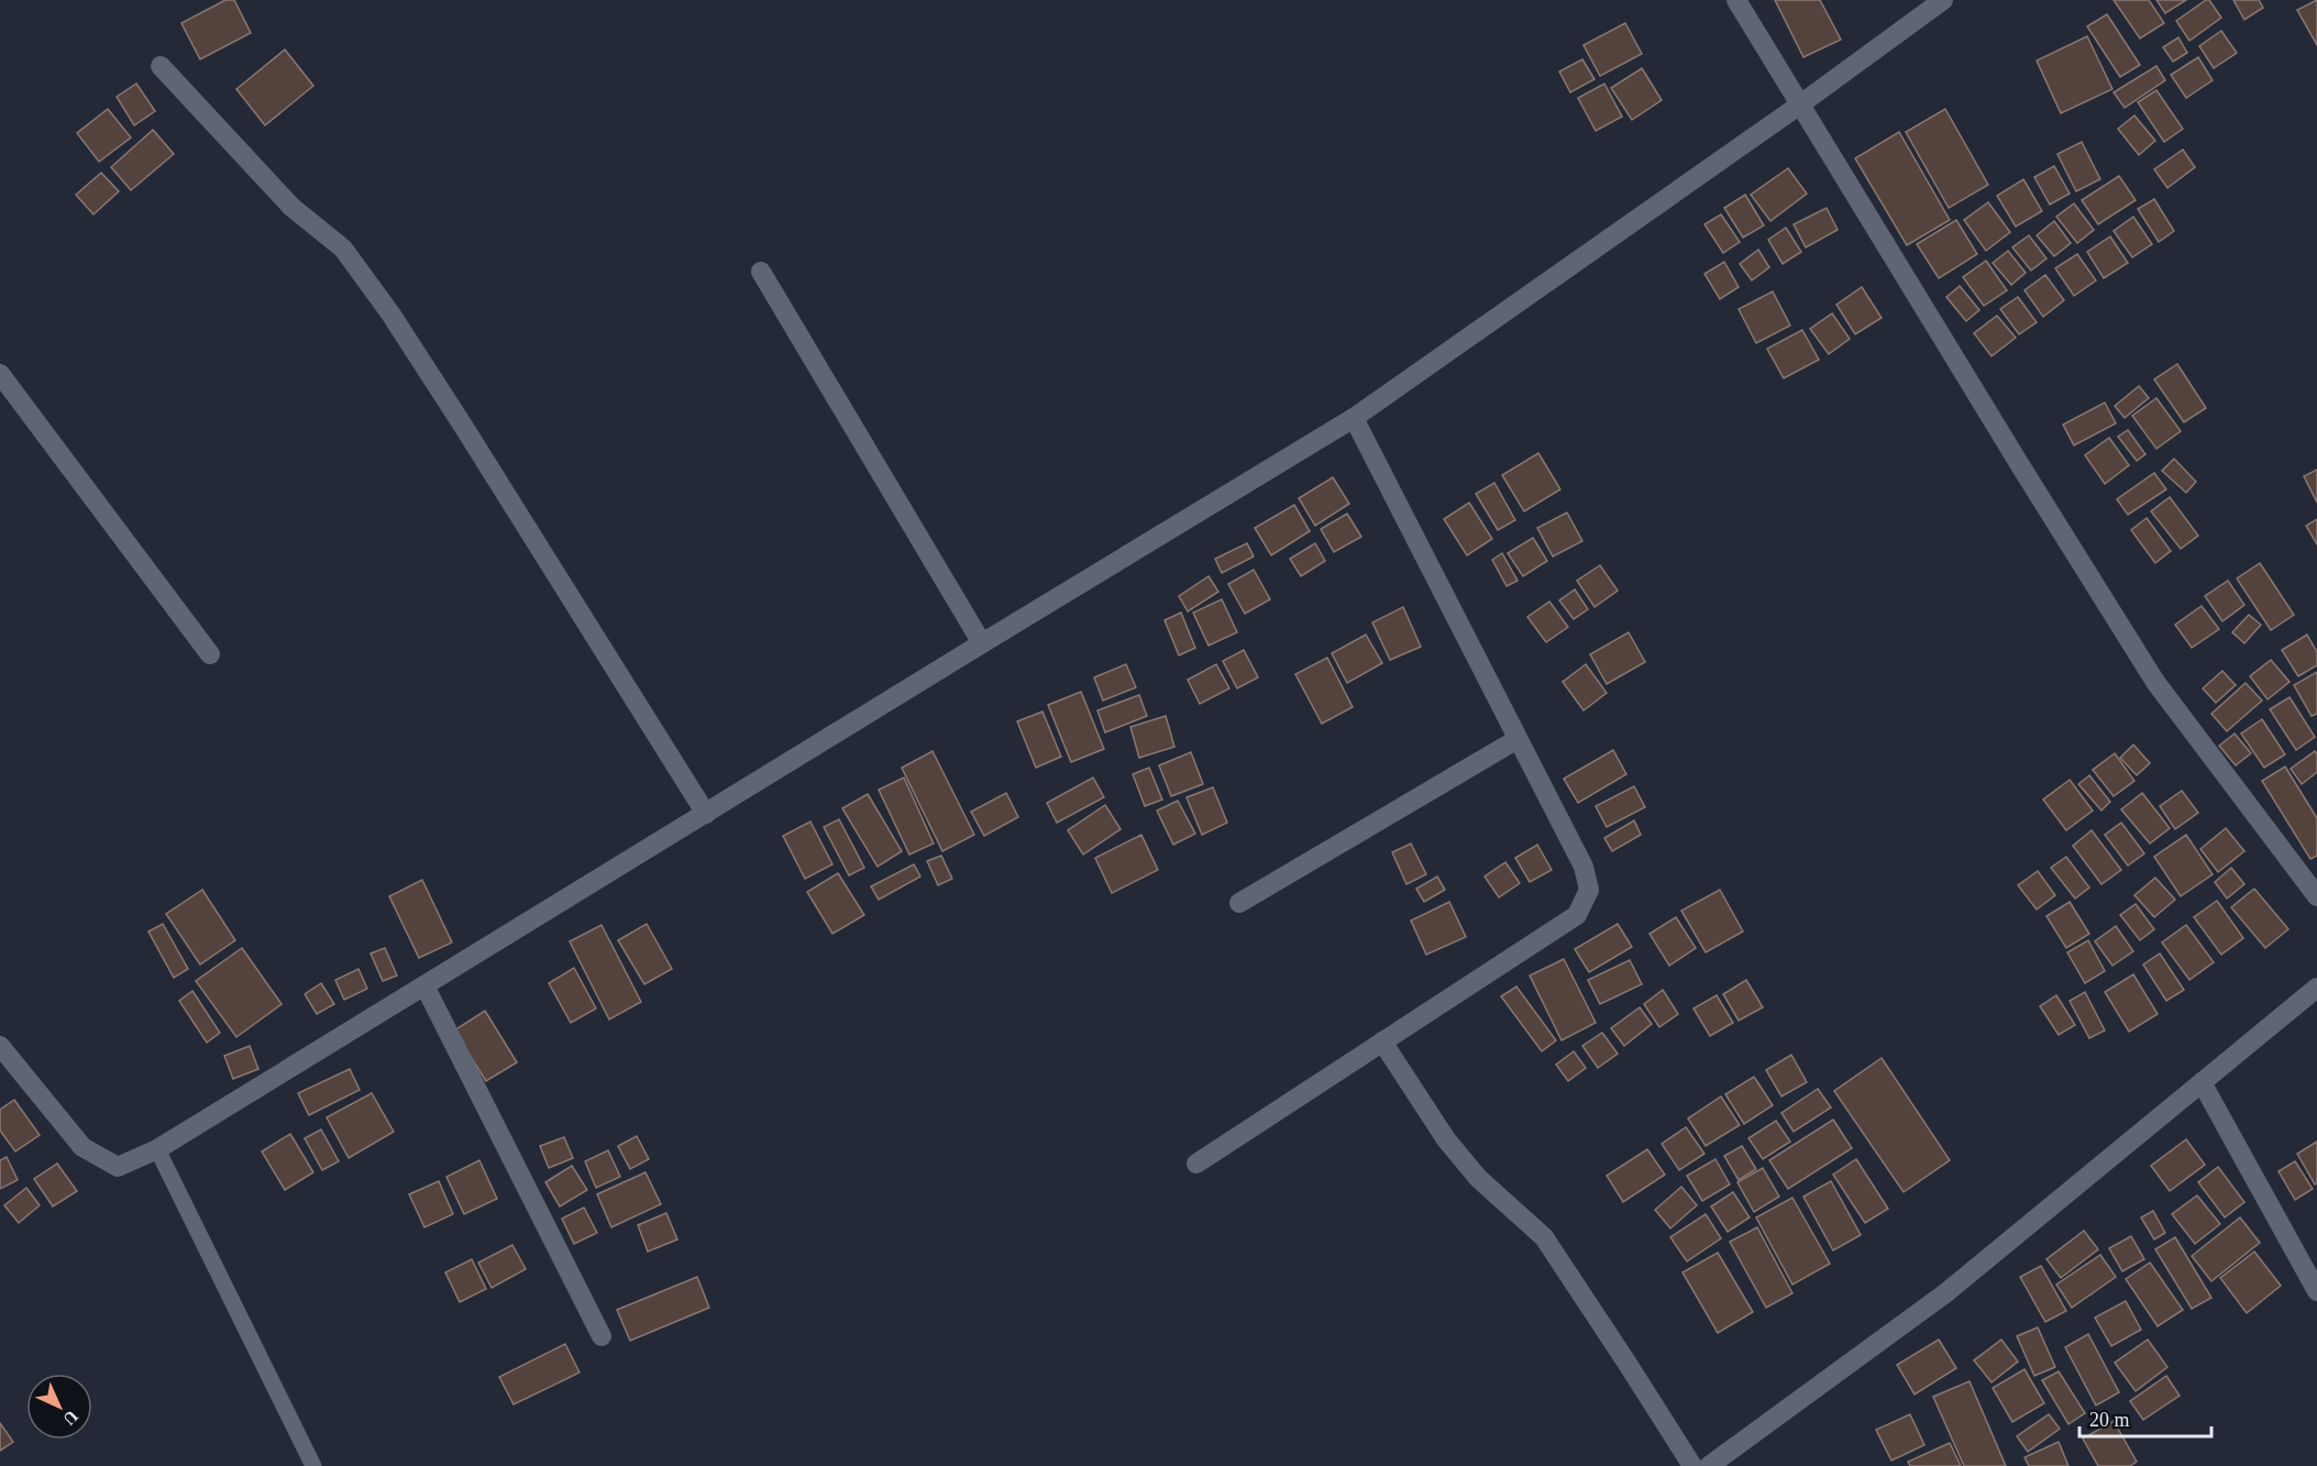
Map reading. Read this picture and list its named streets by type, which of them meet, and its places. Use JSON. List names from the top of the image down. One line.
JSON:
{"scale_bar":"20 m","north":"bottom right"}
